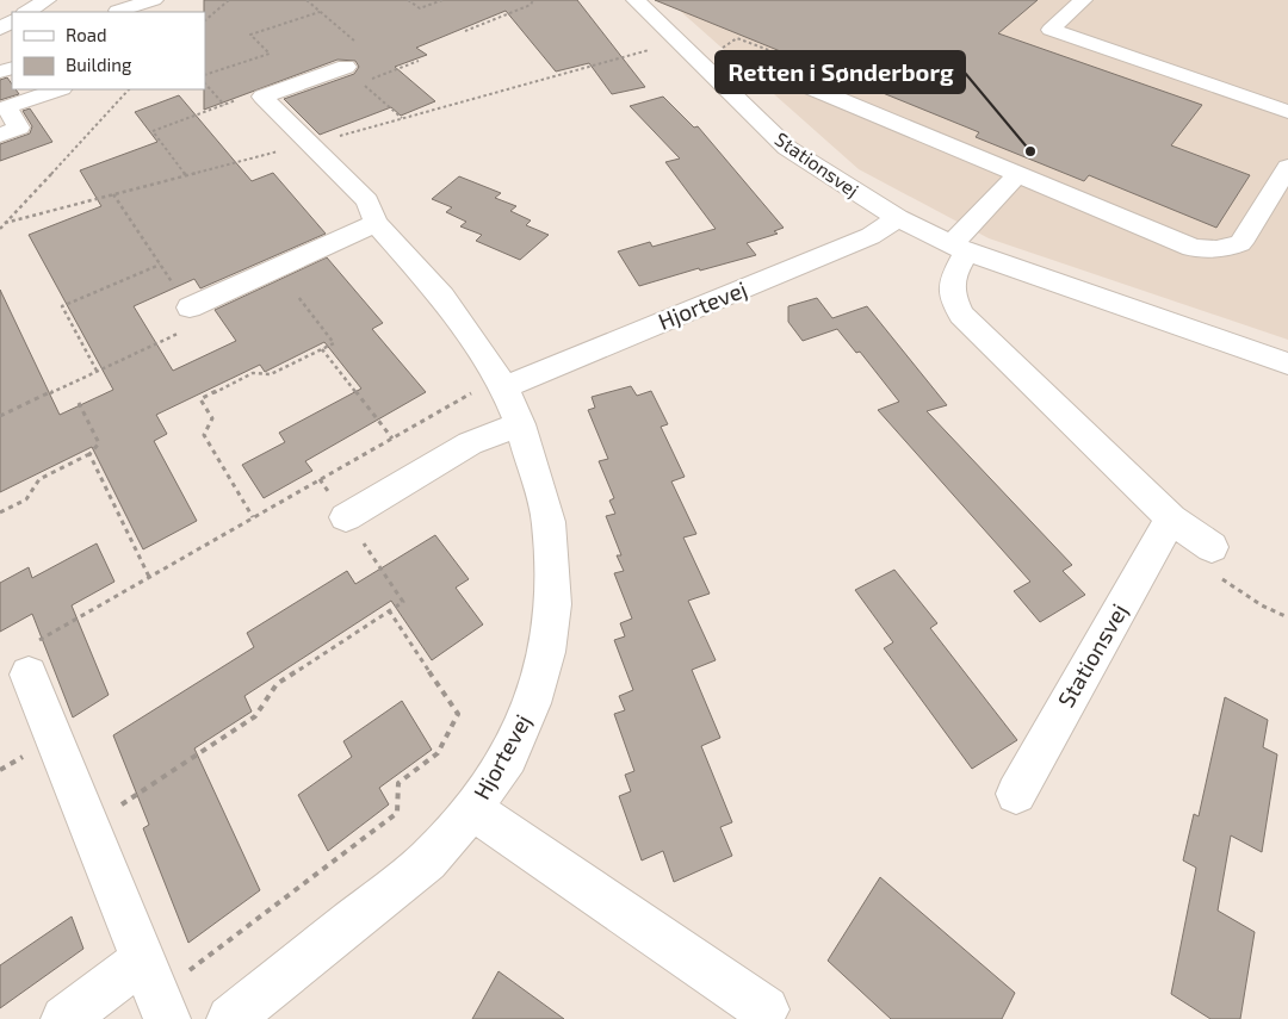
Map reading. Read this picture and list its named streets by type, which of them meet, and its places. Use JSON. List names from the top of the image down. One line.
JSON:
{"streets":{"street":["Stationsvej","Hjortevej"]},"crossings":[["Stationsvej","Hjortevej"]],"places":["Retten i Sønderborg"],"legend":["Road","Building"]}
